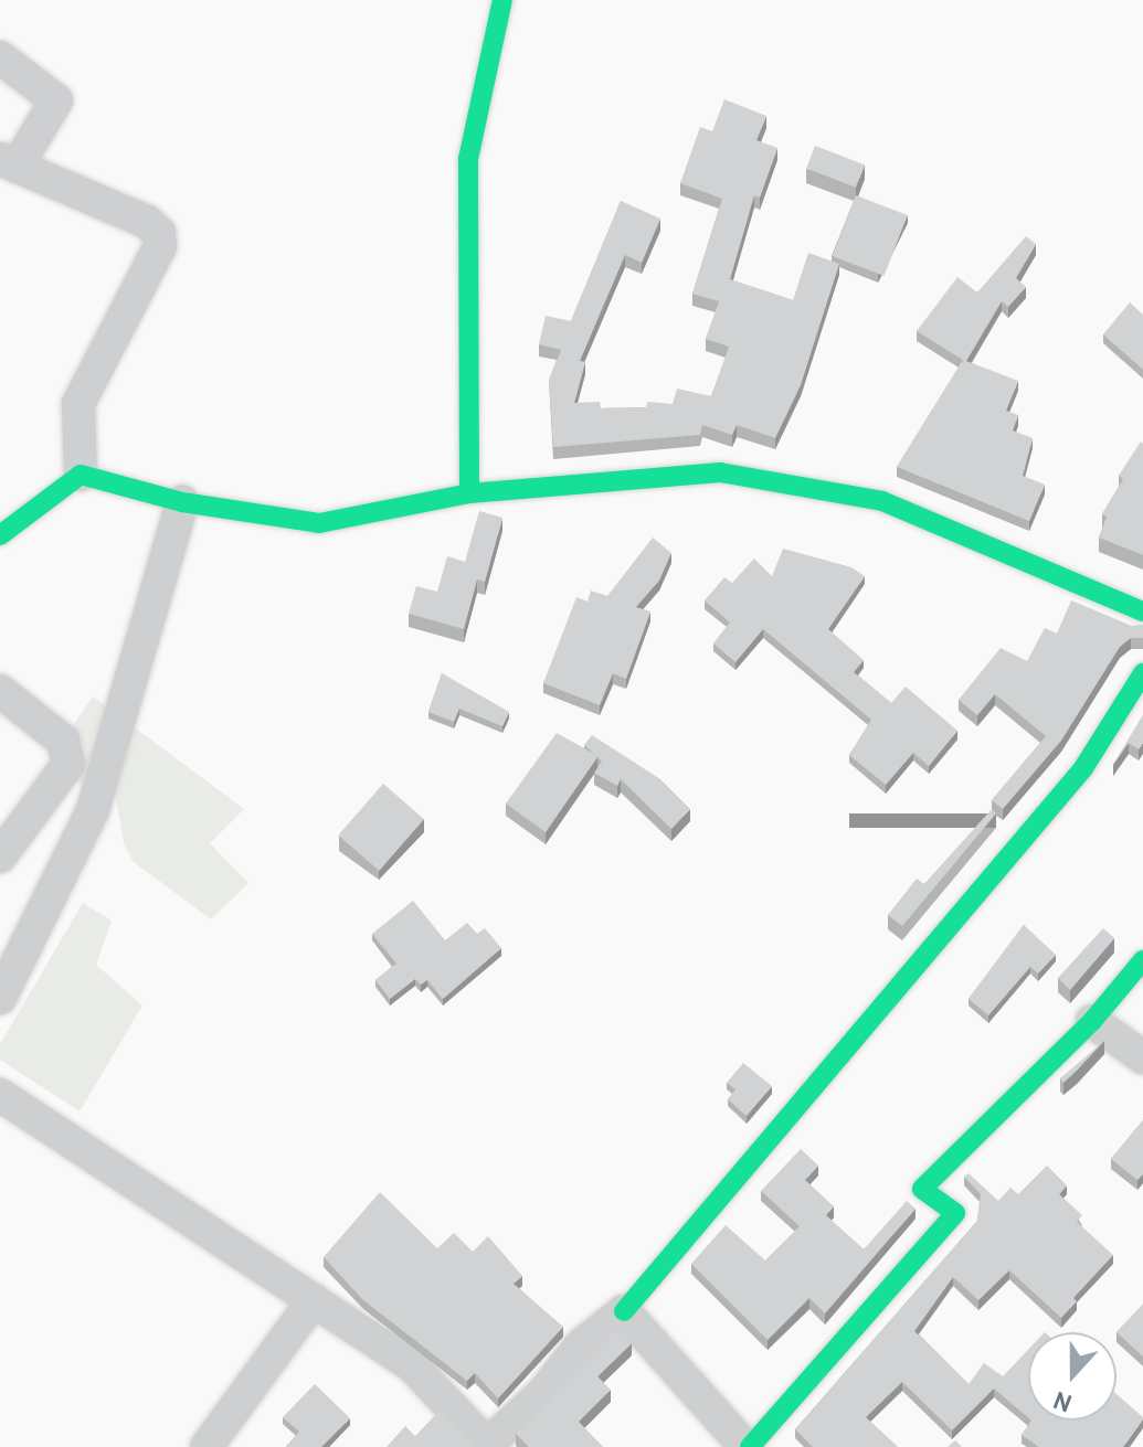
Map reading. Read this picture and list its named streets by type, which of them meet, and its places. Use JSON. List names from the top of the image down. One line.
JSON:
{"north":"bottom"}
